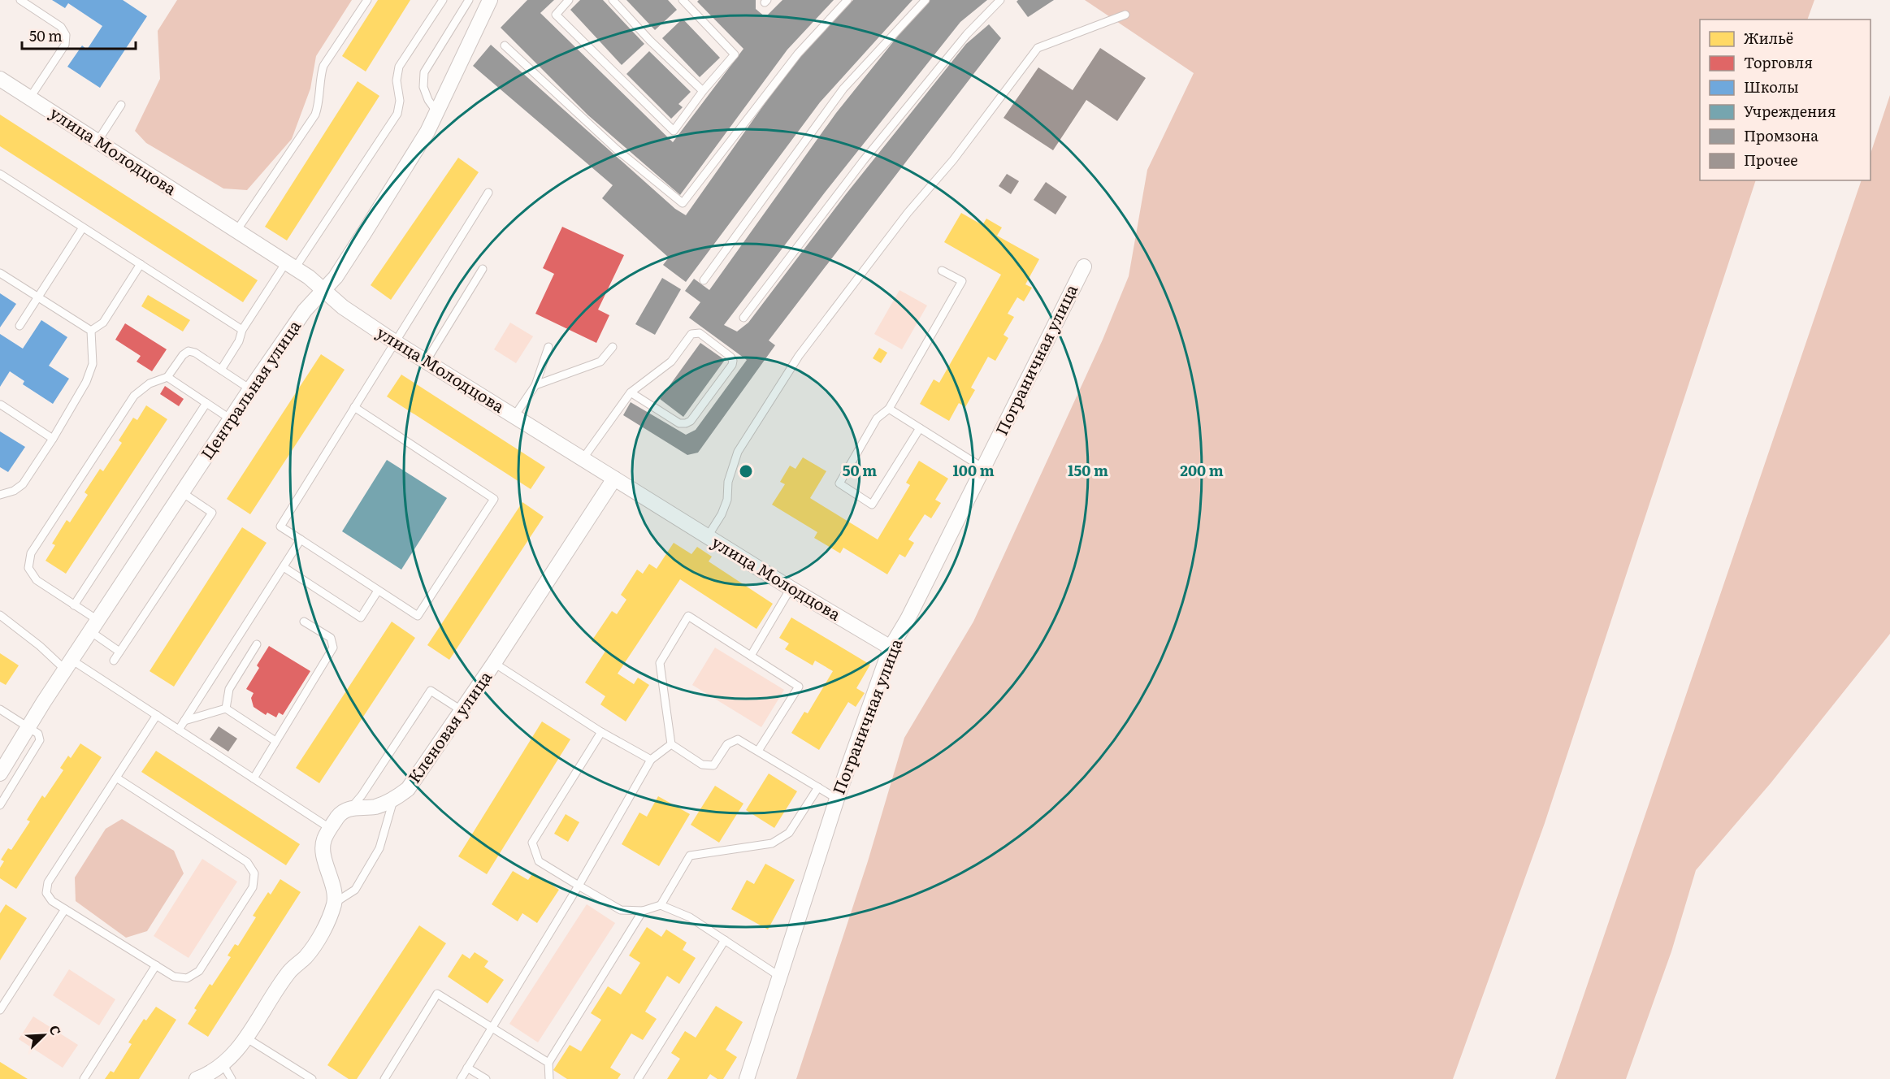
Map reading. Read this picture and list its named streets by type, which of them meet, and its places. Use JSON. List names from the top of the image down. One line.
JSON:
{"streets":{"street":["улица Молодцова","Пограничная улица","Центральная улица","Кленовая улица"]},"crossings":[["улица Молодцова","Пограничная улица"],["улица Молодцова","Центральная улица"],["улица Молодцова","Кленовая улица"]],"legend":["Жильё","Торговля","Школы","Учреждения","Промзона","Прочее"],"scale_bar":"50 m","north":"top right","rings":["50 m","100 m","150 m","200 m"]}
